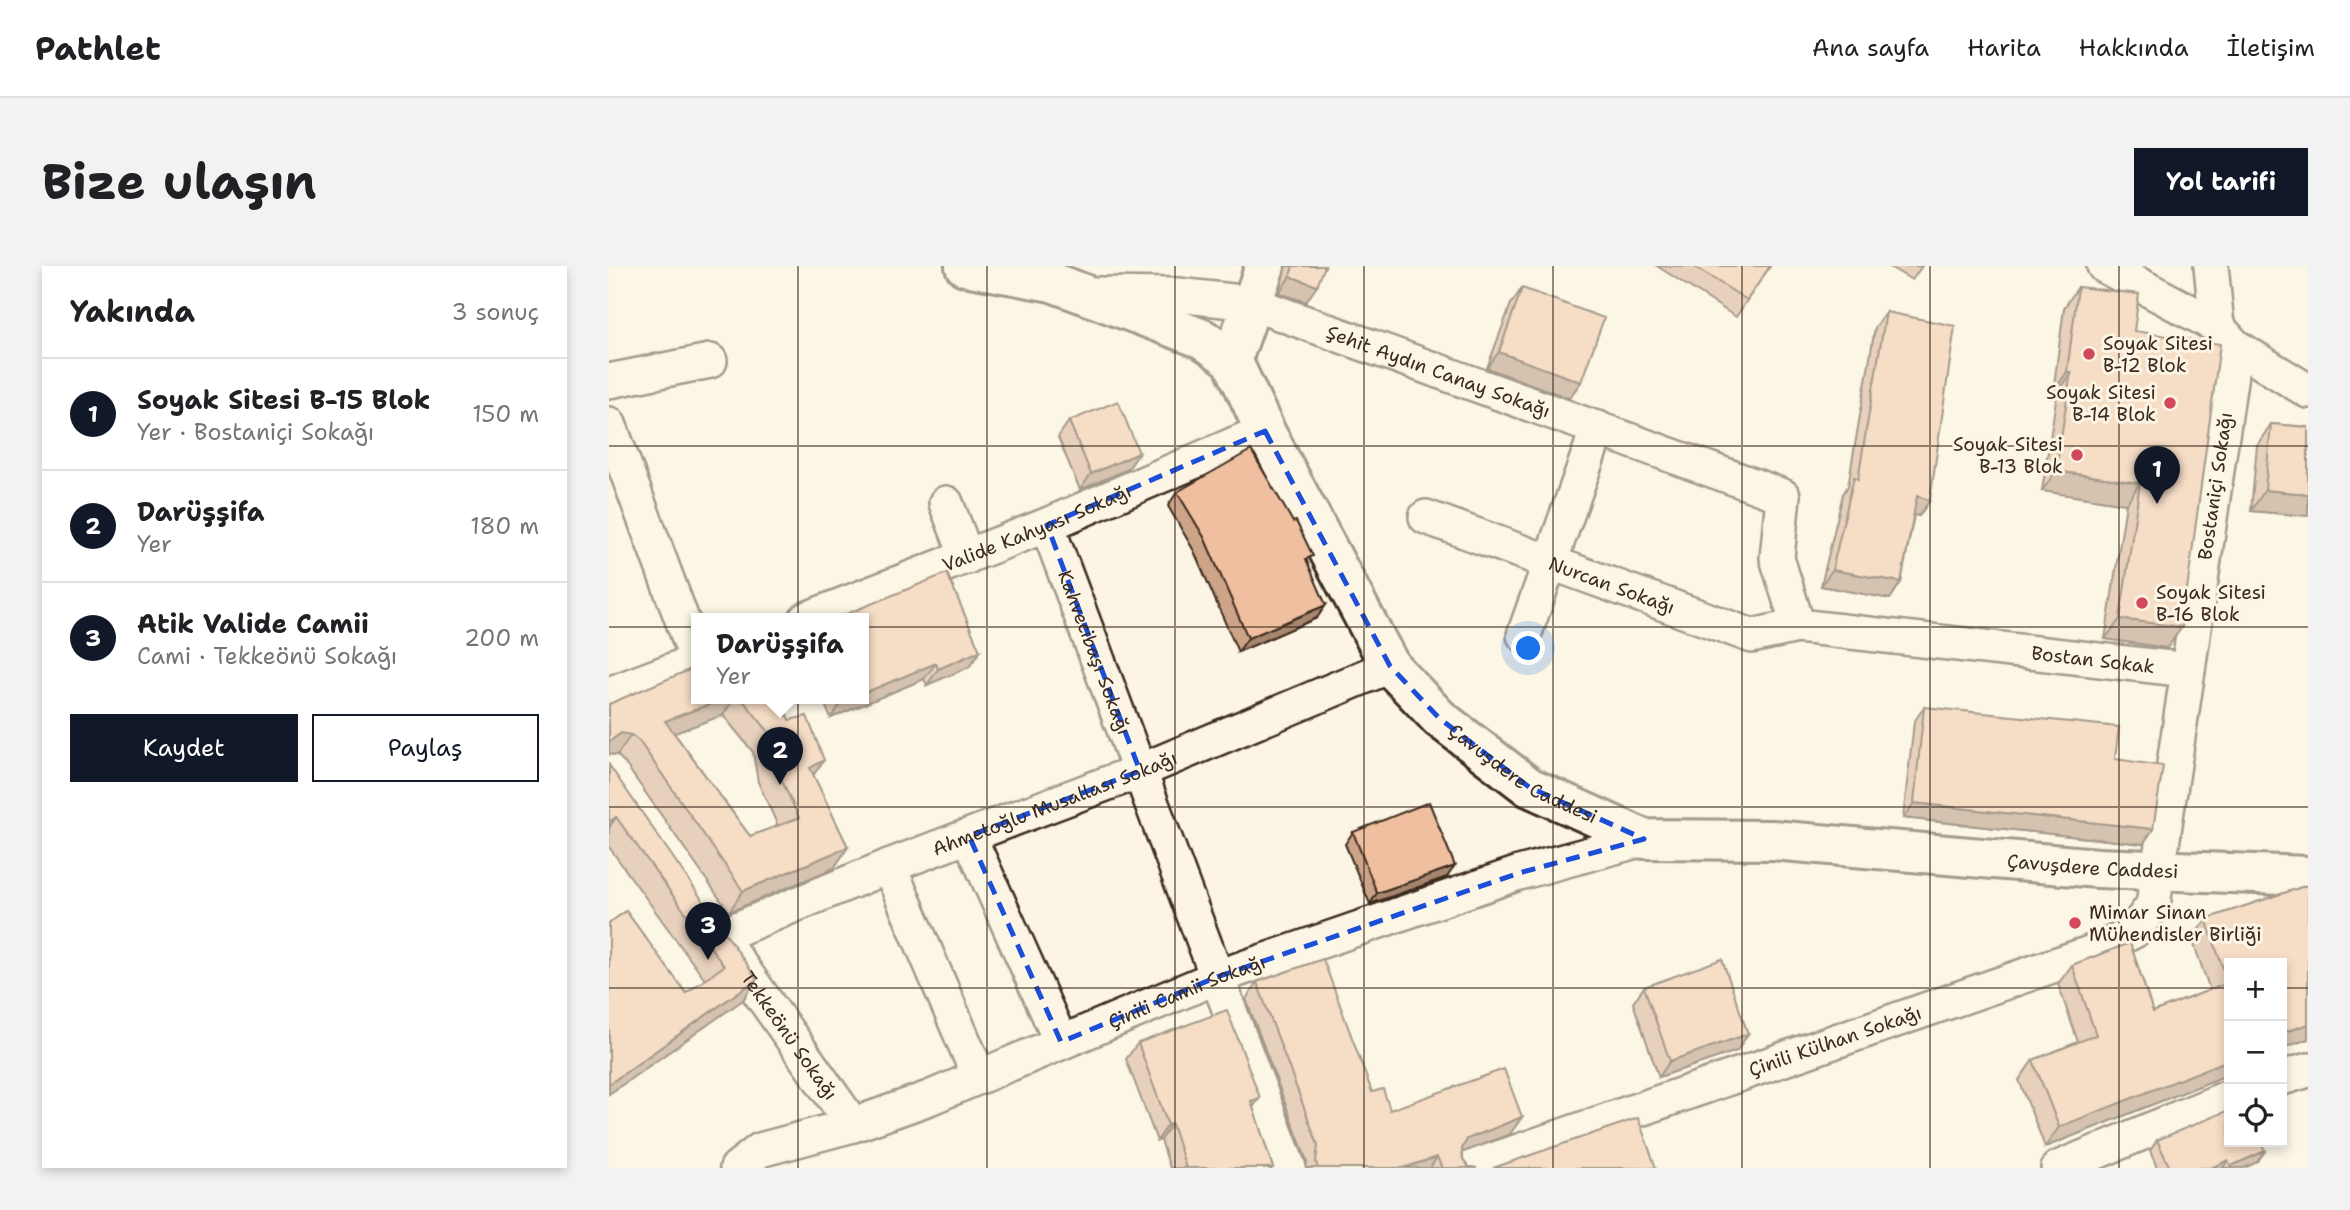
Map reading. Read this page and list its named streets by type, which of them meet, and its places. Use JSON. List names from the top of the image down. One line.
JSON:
{"streets":{"street":["Şehit Aydın Canay Sokağı","Bostaniçi Sokağı","Valide Kahyası Sokağı","Nurcan Sokağı","Kahvecibaşı Sokağı","Bostan Sokak","Çavuşdere Caddesi","Ahmetoğlu Musallası Sokağı","Çinili Camii Sokağı","Tekkeönü Sokağı","Çinili Külhan Sokağı"]},"crossings":[["Şehit Aydın Canay Sokağı","Nurcan Sokağı"],["Şehit Aydın Canay Sokağı","Bostan Sokak"],["Bostaniçi Sokağı","Bostan Sokak"],["Valide Kahyası Sokağı","Kahvecibaşı Sokağı"],["Valide Kahyası Sokağı","Çavuşdere Caddesi"],["Nurcan Sokağı","Bostan Sokak"],["Kahvecibaşı Sokağı","Ahmetoğlu Musallası Sokağı"],["Kahvecibaşı Sokağı","Çinili Camii Sokağı"],["Çavuşdere Caddesi","Ahmetoğlu Musallası Sokağı"],["Çavuşdere Caddesi","Çinili Camii Sokağı"],["Çavuşdere Caddesi","Çinili Külhan Sokağı"],["Ahmetoğlu Musallası Sokağı","Tekkeönü Sokağı"],["Çinili Camii Sokağı","Tekkeönü Sokağı"]],"places":["Soyak Sitesi B-12 Blok","Soyak Sitesi B-14 Blok","Soyak Sitesi B-13 Blok","Soyak Sitesi B-16 Blok","Mimar Sinan Mühendisler Birliği"],"page":{"header":"Pathlet","nav":["Ana sayfa","Harita","Hakkında","İletişim"],"buttons":["Yol tarifi",["Kaydet","Paylaş"]],"title":"Bize ulaşın","heading":["Yakında","3 sonuç"],"list":[{"mark":"1","name":"Soyak Sitesi B-15 Blok","note":"Yer · Bostaniçi Sokağı","value":"150 m"},{"mark":"2","name":"Darüşşifa","note":"Yer","value":"180 m"},{"mark":"3","name":"Atik Valide Camii","note":"Cami · Tekkeönü Sokağı","value":"200 m"}],"pins":["1","2","3"],"popup":["Darüşşifa","Yer"],"map_buttons":["+","−"]}}
